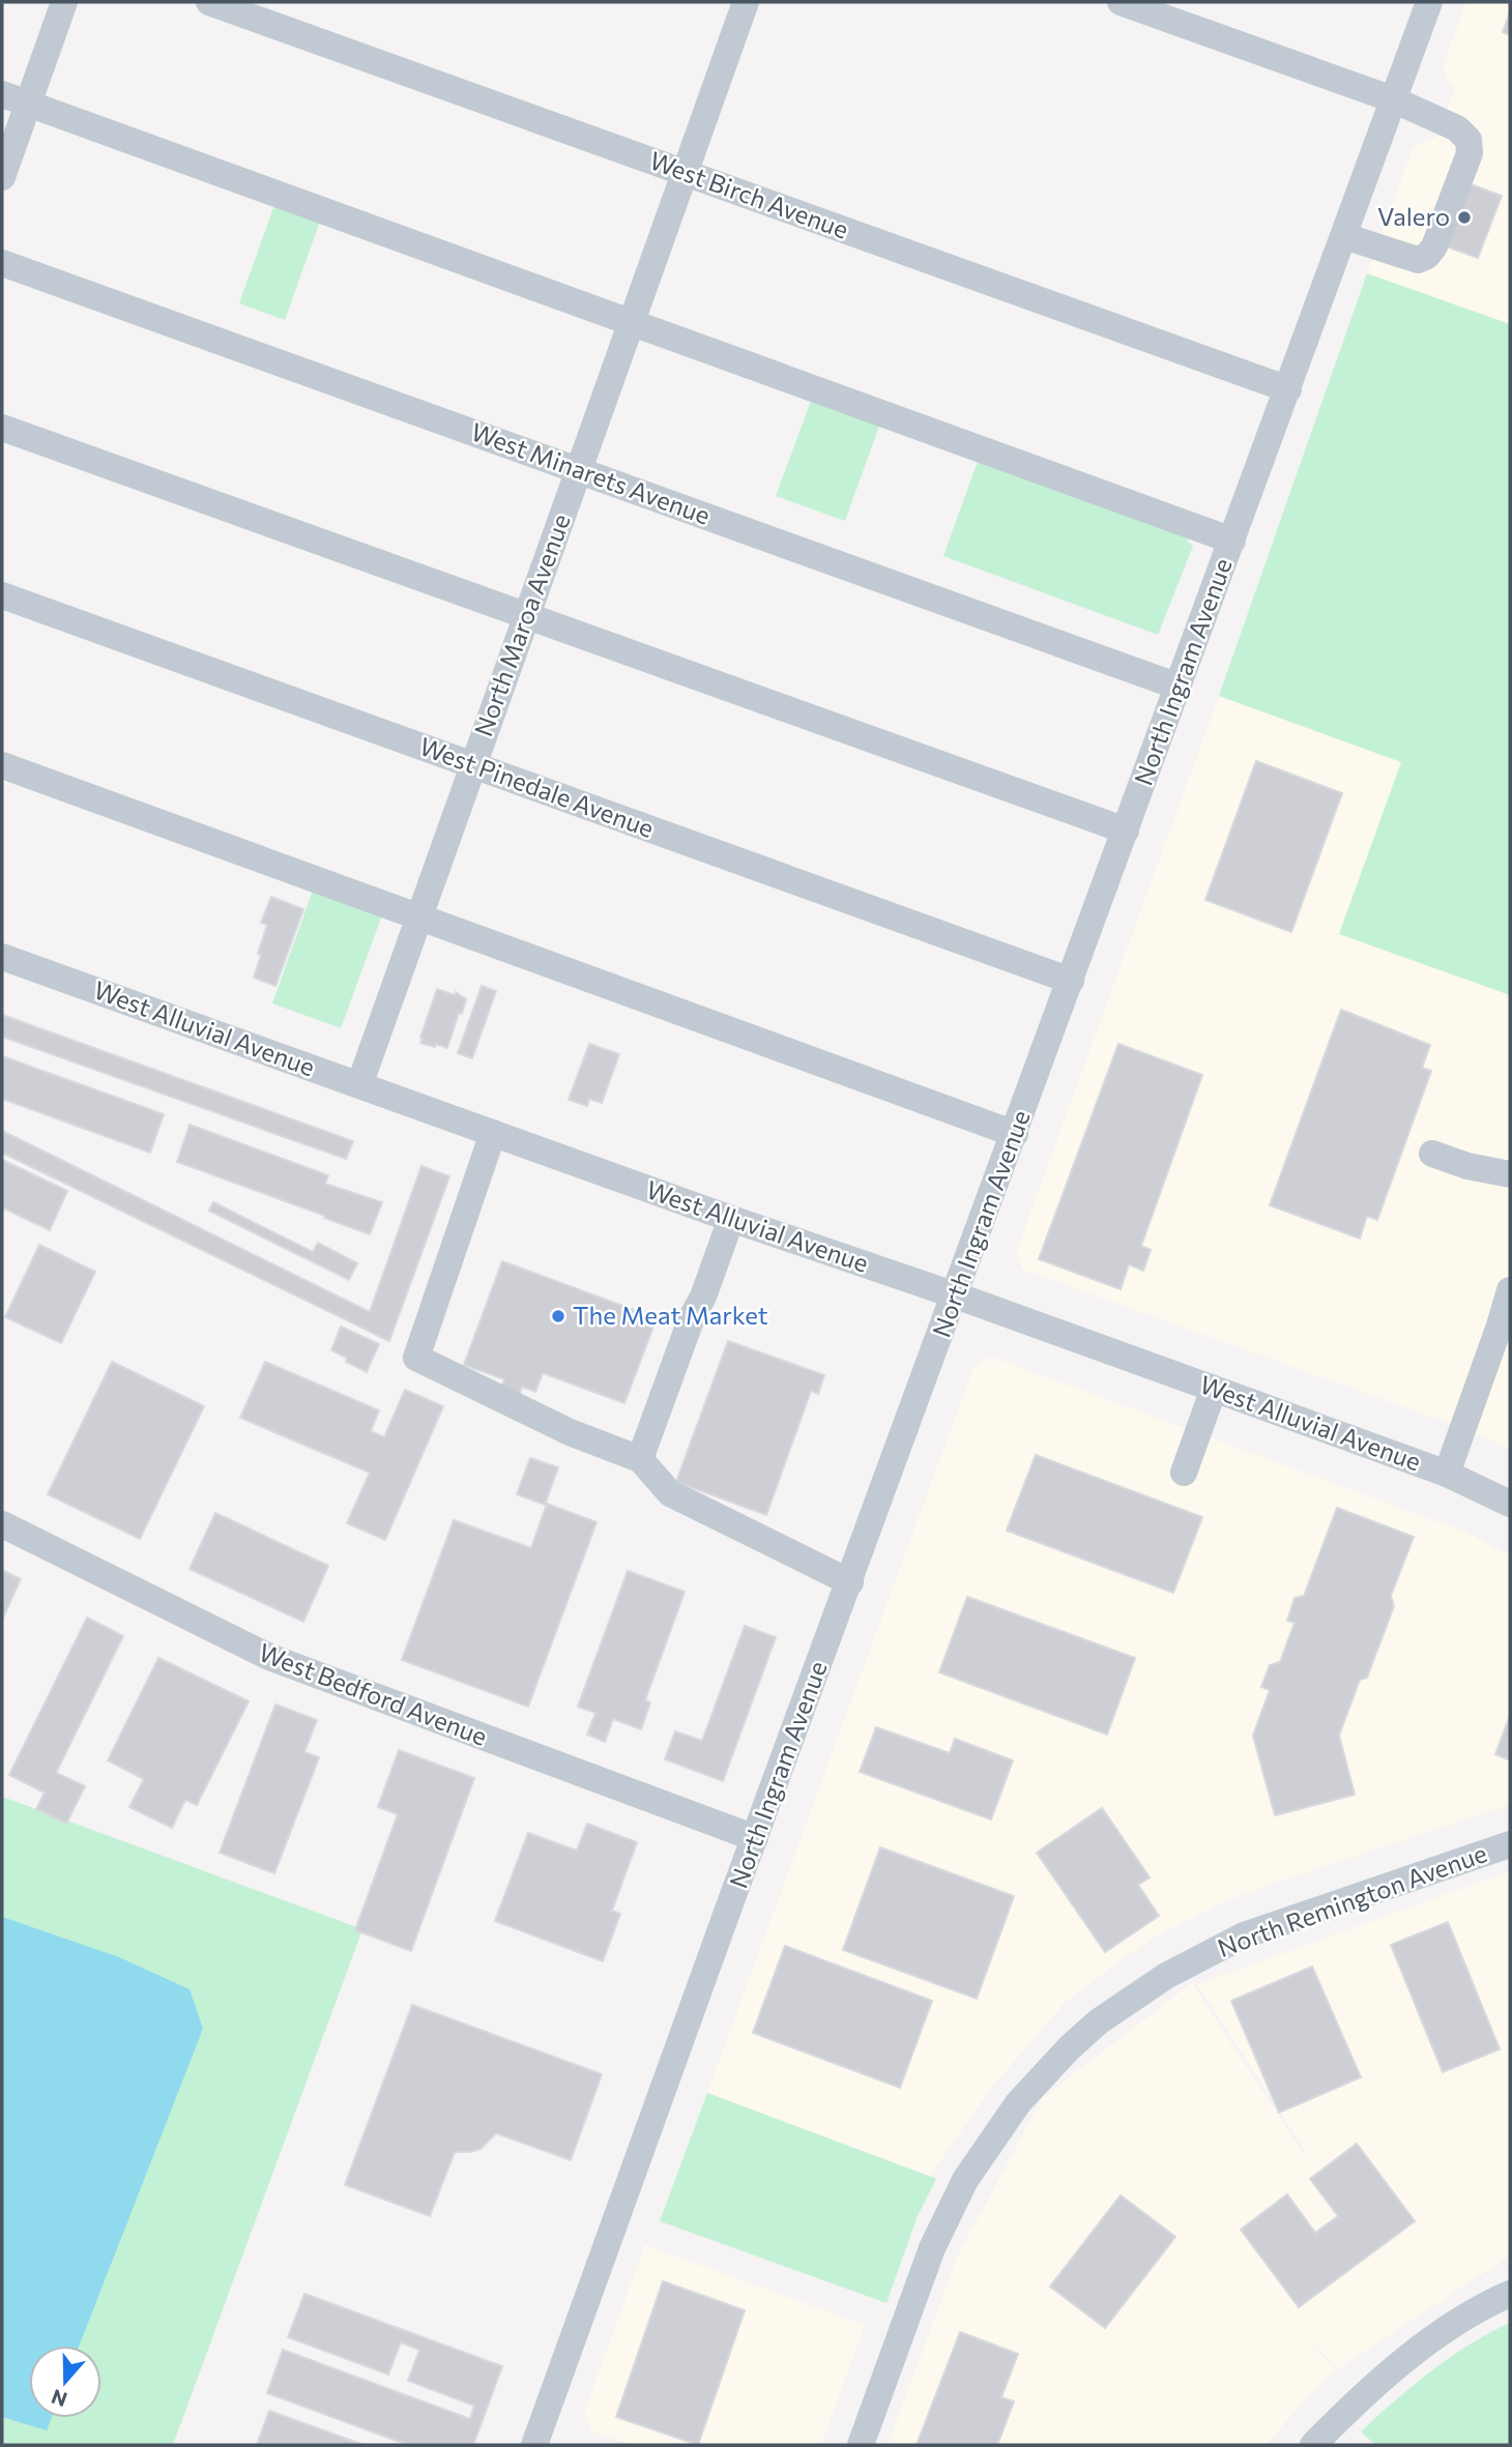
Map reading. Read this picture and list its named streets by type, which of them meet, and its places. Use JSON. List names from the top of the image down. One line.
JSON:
{"streets":{"street":["West Birch Avenue","West Minarets Avenue","North Maroa Avenue","North Ingram Avenue","West Pinedale Avenue","West Alluvial Avenue","West Bedford Avenue","North Remington Avenue"]},"crossings":[["West Birch Avenue","North Maroa Avenue"],["West Birch Avenue","North Ingram Avenue"],["West Minarets Avenue","North Maroa Avenue"],["West Minarets Avenue","North Ingram Avenue"],["North Maroa Avenue","West Pinedale Avenue"],["North Maroa Avenue","West Alluvial Avenue"],["North Ingram Avenue","West Pinedale Avenue"],["North Ingram Avenue","West Alluvial Avenue"],["North Ingram Avenue","West Bedford Avenue"]],"places":["Valero","The Meat Market"],"north":"bottom"}
